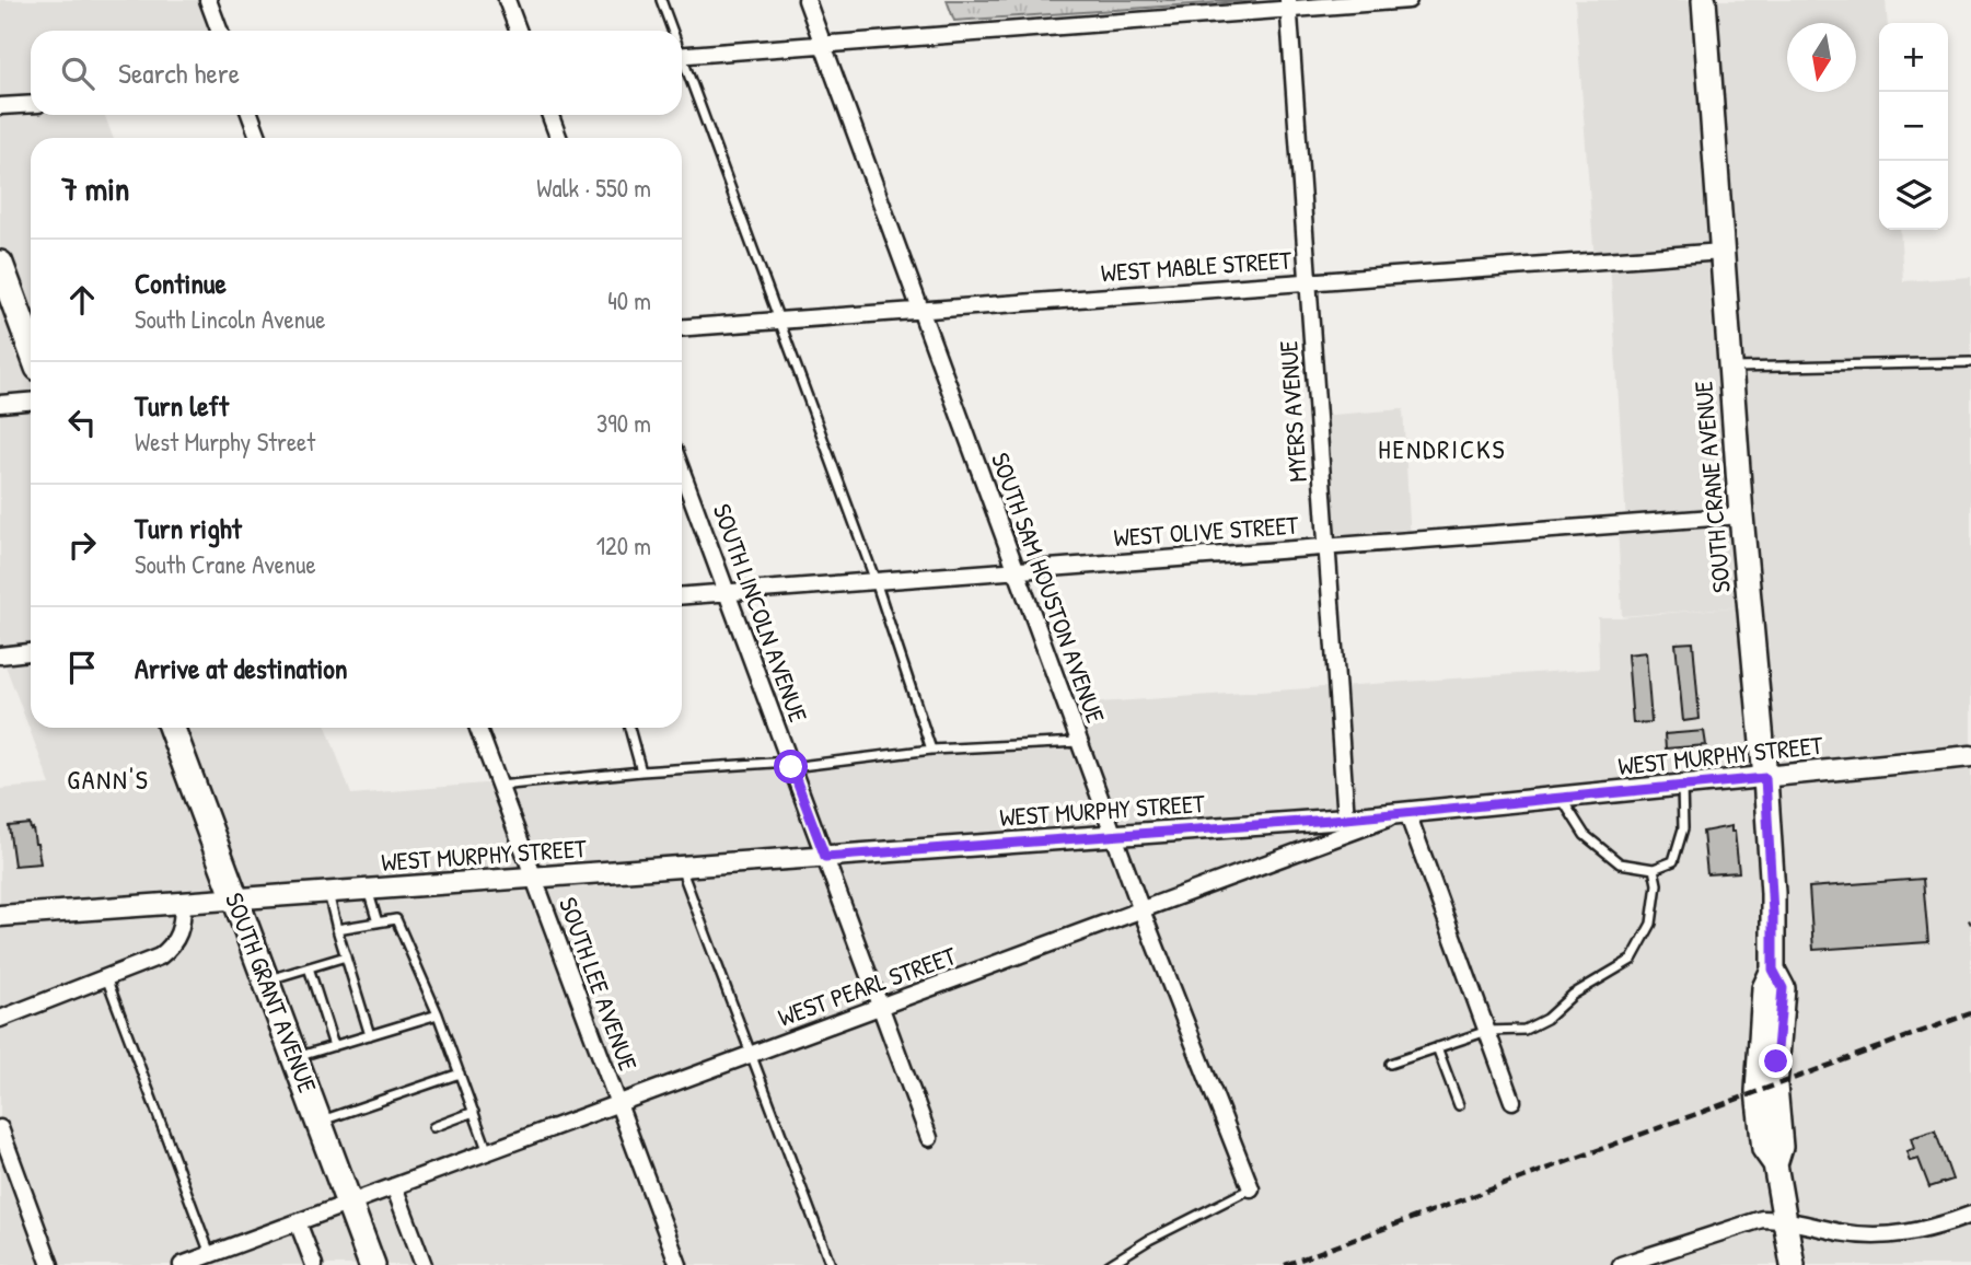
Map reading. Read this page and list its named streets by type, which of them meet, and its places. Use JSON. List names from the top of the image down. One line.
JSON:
{"streets":{"main road":["SOUTH CRANE AVENUE","SOUTH GRANT AVENUE"],"street":["WEST MABLE STREET","MYERS AVENUE","WEST OLIVE STREET","SOUTH SAM HOUSTON AVENUE","SOUTH LINCOLN AVENUE","WEST MURPHY STREET","SOUTH LEE AVENUE","WEST PEARL STREET"]},"crossings":[["WEST MABLE STREET","MYERS AVENUE"],["WEST MABLE STREET","SOUTH CRANE AVENUE"],["WEST MABLE STREET","SOUTH SAM HOUSTON AVENUE"],["MYERS AVENUE","WEST OLIVE STREET"],["MYERS AVENUE","WEST MURPHY STREET"],["SOUTH CRANE AVENUE","WEST OLIVE STREET"],["SOUTH CRANE AVENUE","WEST MURPHY STREET"],["WEST OLIVE STREET","SOUTH SAM HOUSTON AVENUE"],["WEST OLIVE STREET","SOUTH LINCOLN AVENUE"],["SOUTH SAM HOUSTON AVENUE","WEST MURPHY STREET"],["SOUTH SAM HOUSTON AVENUE","WEST PEARL STREET"],["SOUTH LINCOLN AVENUE","WEST MURPHY STREET"],["SOUTH LINCOLN AVENUE","WEST PEARL STREET"],["WEST MURPHY STREET","SOUTH LEE AVENUE"],["WEST MURPHY STREET","WEST PEARL STREET"],["WEST MURPHY STREET","SOUTH GRANT AVENUE"],["SOUTH LEE AVENUE","WEST PEARL STREET"],["WEST PEARL STREET","SOUTH GRANT AVENUE"]],"districts":["HENDRICKS","GANN'S"],"north":"bottom","page":{"map_buttons":["+","−"],"search":"Search here","heading":["7 min","Walk · 550 m"],"list":[["Continue","South Lincoln Avenue","40 m"],["Turn left","West Murphy Street","390 m"],["Turn right","South Crane Avenue","120 m"],"Arrive at destination"]}}
